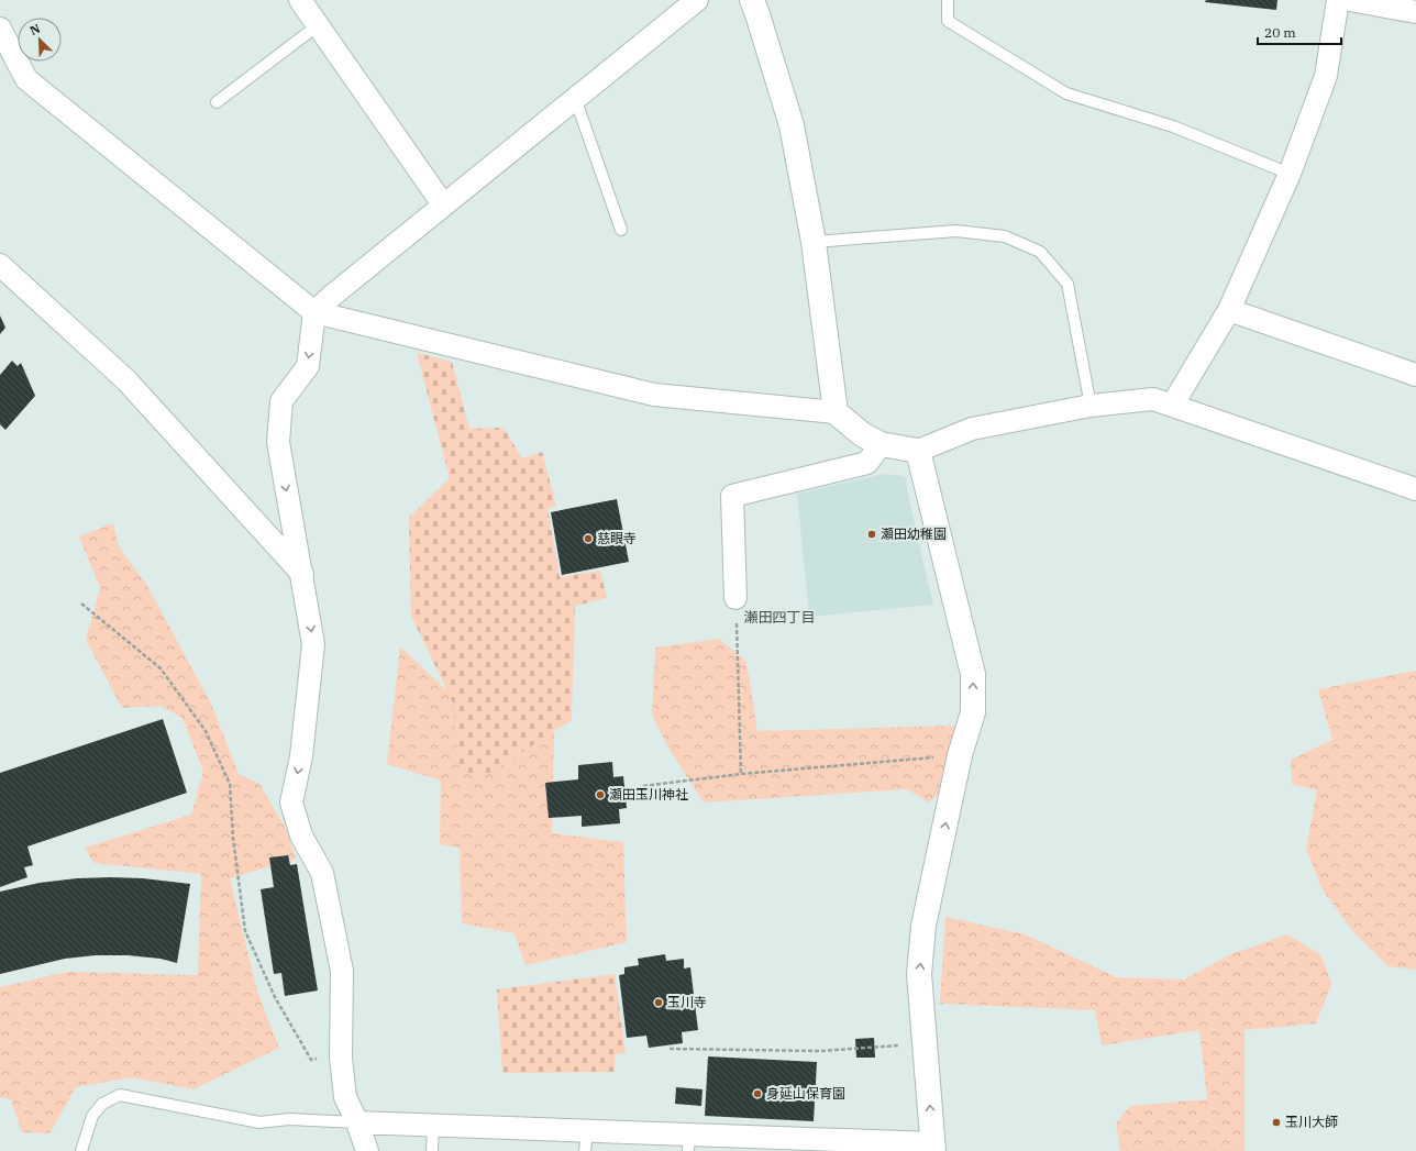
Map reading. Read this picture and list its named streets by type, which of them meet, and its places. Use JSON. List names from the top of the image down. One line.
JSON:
{"districts":["瀬田四丁目"],"places":["瀬田幼稚園","慈眼寺","瀬田玉川神社","玉川寺","身延山保育園","玉川大師"],"scale_bar":"20 m","north":"top left"}
